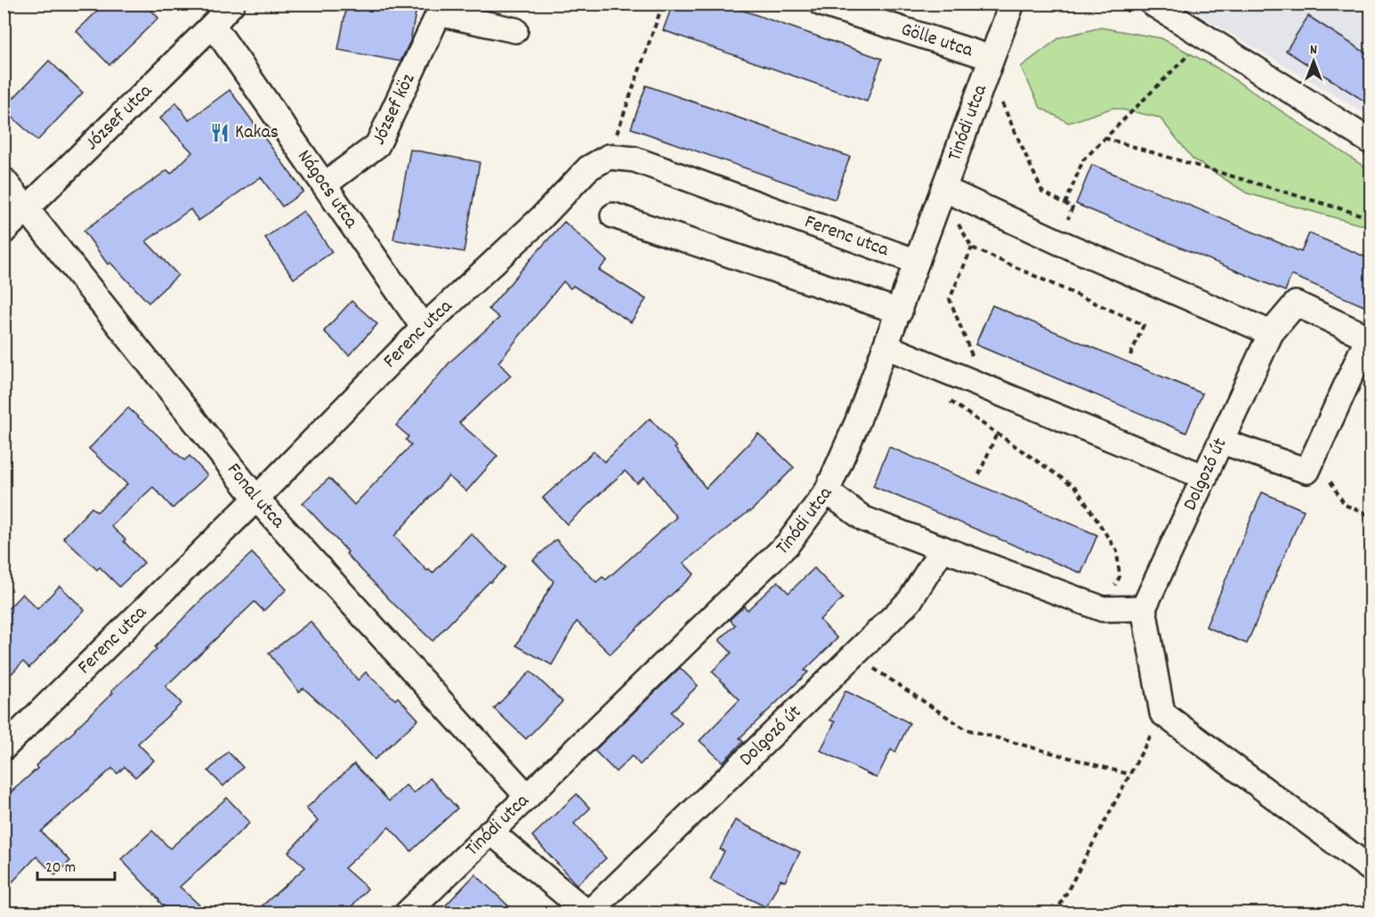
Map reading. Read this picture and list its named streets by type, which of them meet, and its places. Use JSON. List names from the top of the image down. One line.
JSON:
{"streets":{"street":["Gölle utca","József köz","József utca","Tinódi utca","Nágocs utca","Ferenc utca","Dolgozó út","Fonal utca"]},"crossings":[["Gölle utca","Tinódi utca"],["József köz","Nágocs utca"],["József utca","Nágocs utca"],["József utca","Fonal utca"],["Tinódi utca","Ferenc utca"],["Tinódi utca","Fonal utca"],["Nágocs utca","Ferenc utca"],["Ferenc utca","Fonal utca"]],"places":{"restaurant":["Kakas"]},"scale_bar":"20 m","north":"top"}
